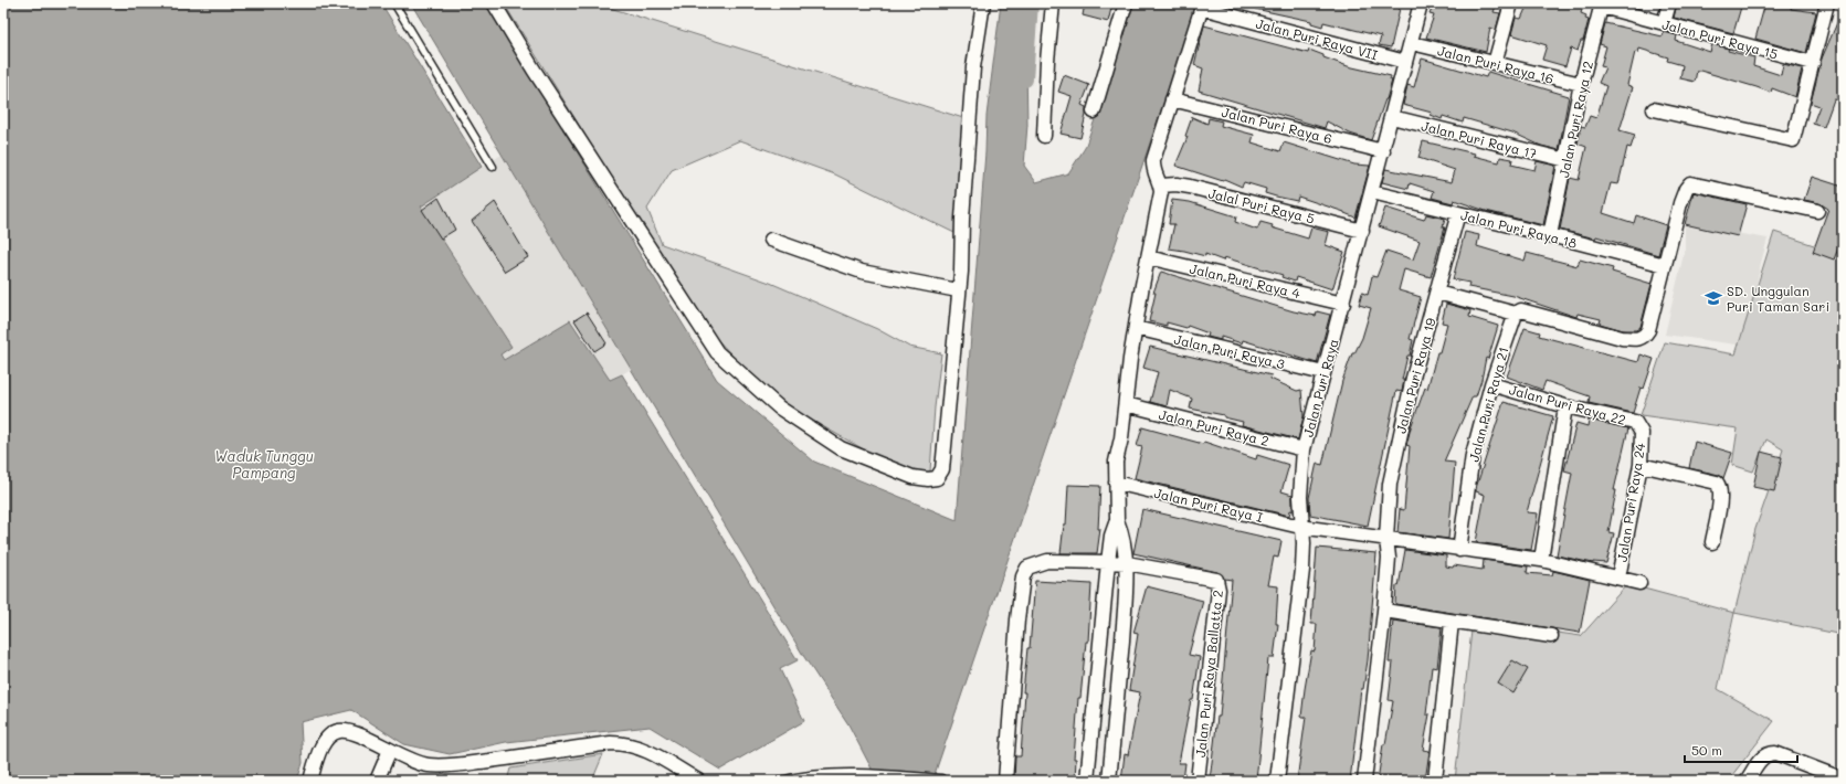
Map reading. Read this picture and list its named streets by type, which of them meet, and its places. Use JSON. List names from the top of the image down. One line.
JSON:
{"streets":{"street":["Jalan Puri Raya VII","Jalan Puri Raya 15","Jalan Puri Raya 16","Jalan Puri Raya 12","Jalan Puri Raya 6","Jalan Puri Raya 17","Jalal Puri Raya 5","Jalan Puri Raya 18","Jalan Puri Raya 4","Jalan Puri Raya 3","Jalan Puri Raya 19","Jalan Puri Raya","Jalan Puri Raya 21","Jalan Puri Raya 22","Jalan Puri Raya 2","Jalan Puri Raya 24","Jalan Puri Raya I","Jalan Puri Raya Ballatta 2"]},"crossings":[["Jalan Puri Raya VII","Jalan Puri Raya"],["Jalan Puri Raya 15","Jalan Puri Raya 12"],["Jalan Puri Raya 16","Jalan Puri Raya 12"],["Jalan Puri Raya 16","Jalan Puri Raya"],["Jalan Puri Raya 12","Jalan Puri Raya 17"],["Jalan Puri Raya 12","Jalan Puri Raya 18"],["Jalan Puri Raya 6","Jalan Puri Raya"],["Jalan Puri Raya 17","Jalan Puri Raya"],["Jalal Puri Raya 5","Jalan Puri Raya"],["Jalan Puri Raya 18","Jalan Puri Raya 19"],["Jalan Puri Raya 18","Jalan Puri Raya"],["Jalan Puri Raya 4","Jalan Puri Raya"],["Jalan Puri Raya 3","Jalan Puri Raya"],["Jalan Puri Raya 19","Jalan Puri Raya I"],["Jalan Puri Raya","Jalan Puri Raya 2"],["Jalan Puri Raya","Jalan Puri Raya I"],["Jalan Puri Raya 21","Jalan Puri Raya 22"],["Jalan Puri Raya 21","Jalan Puri Raya I"],["Jalan Puri Raya 22","Jalan Puri Raya 24"],["Jalan Puri Raya 24","Jalan Puri Raya I"]],"water":["Waduk Tunggu Pampang"],"places":{"school or university":["SD. Unggulan Puri Taman Sari"]},"scale_bar":"50 m"}
